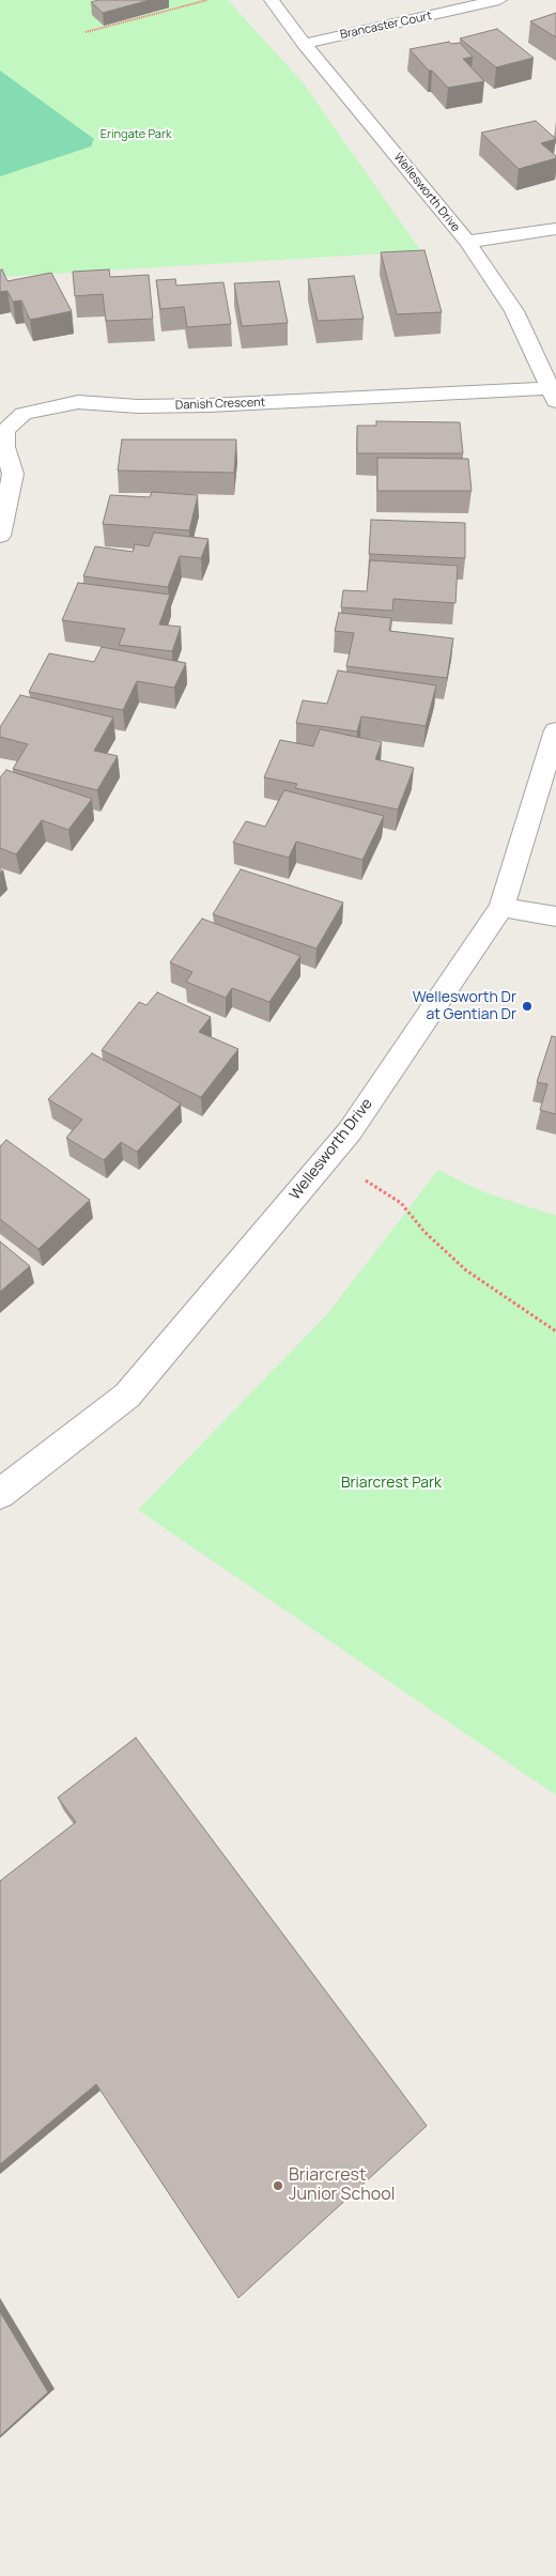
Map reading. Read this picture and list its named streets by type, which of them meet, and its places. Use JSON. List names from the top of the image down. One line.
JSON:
{"streets":{"street":["Brancaster Court","Wellesworth Drive","Danish Crescent"]},"crossings":[["Brancaster Court","Wellesworth Drive"],["Wellesworth Drive","Danish Crescent"]],"parks":["Eringate Park","Briarcrest Park"],"places":["Wellesworth Dr at Gentian Dr","Briarcrest Junior School"]}
